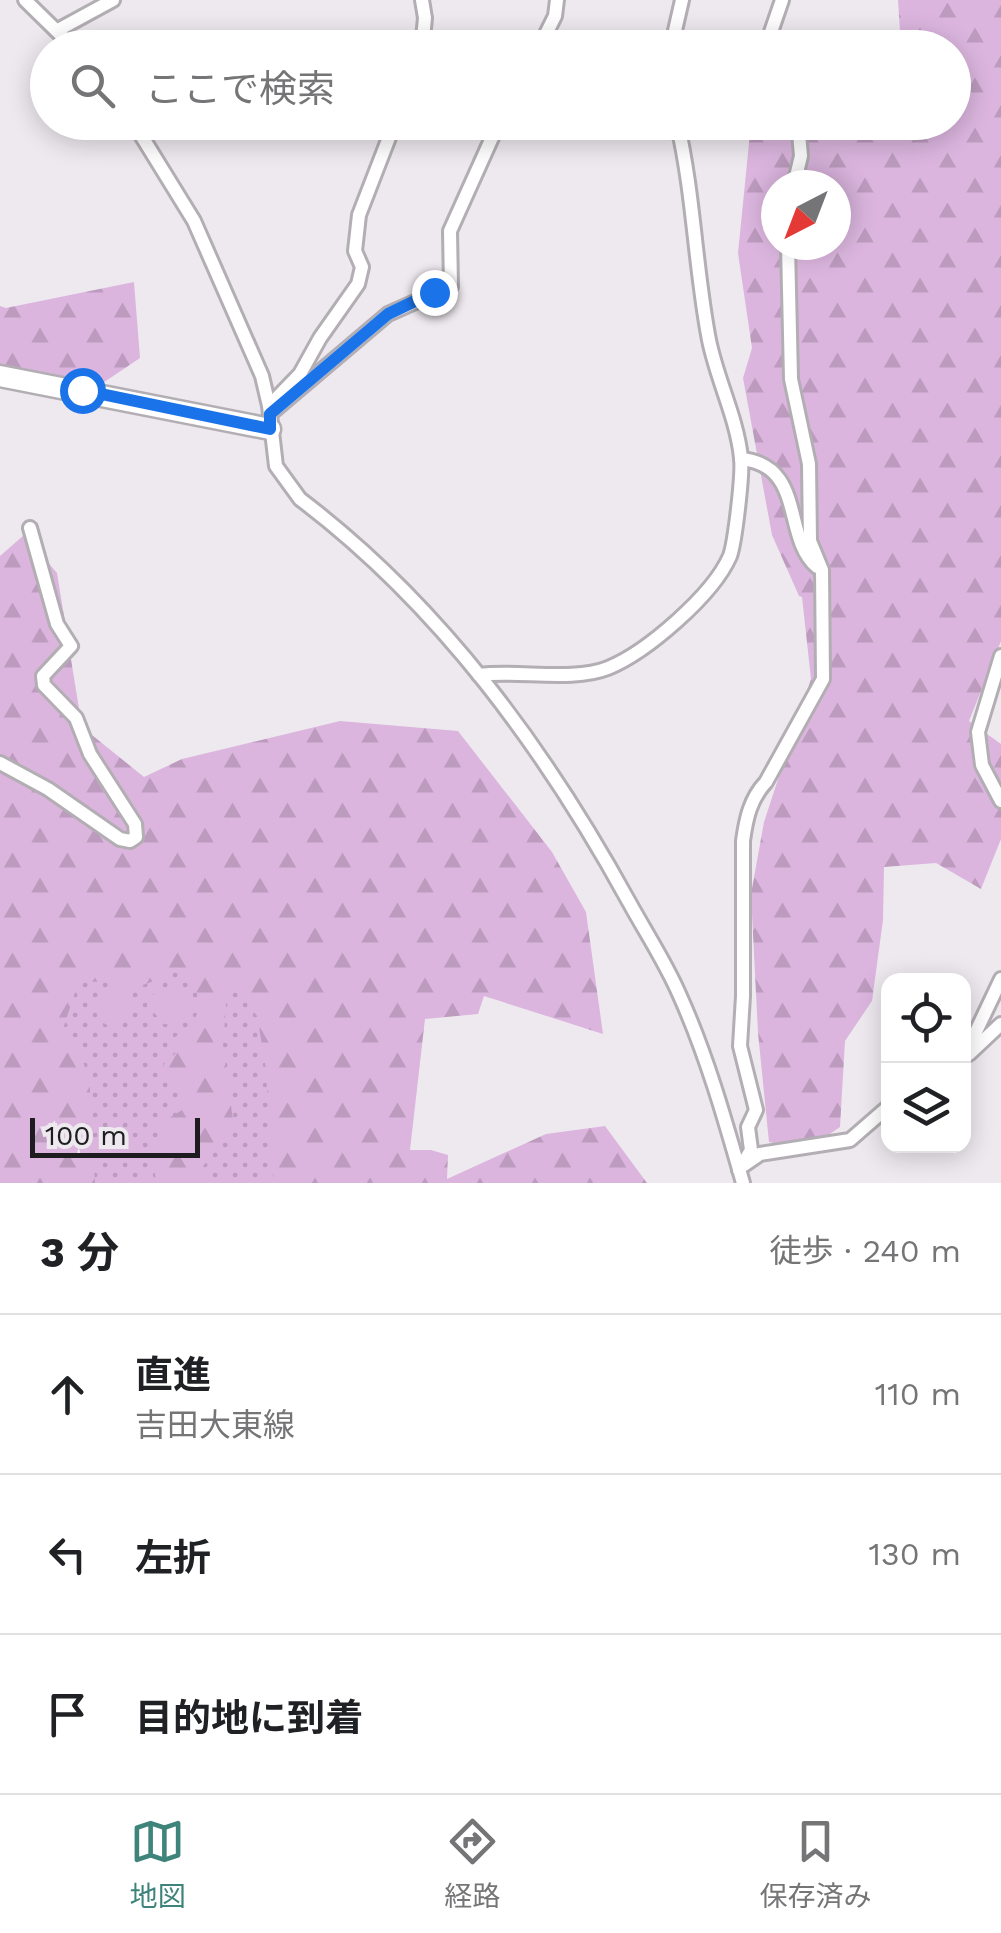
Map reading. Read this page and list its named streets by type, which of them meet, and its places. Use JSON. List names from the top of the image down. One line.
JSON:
{"scale_bar":"100 m","north":"bottom left","page":{"search":"ここで検索","scale":"100 m","heading":["3 分","徒歩 · 240 m"],"list":[["直進","吉田大東線","110 m"],["左折","130 m"],"目的地に到着"],"nav":["地図","経路","保存済み"]}}
